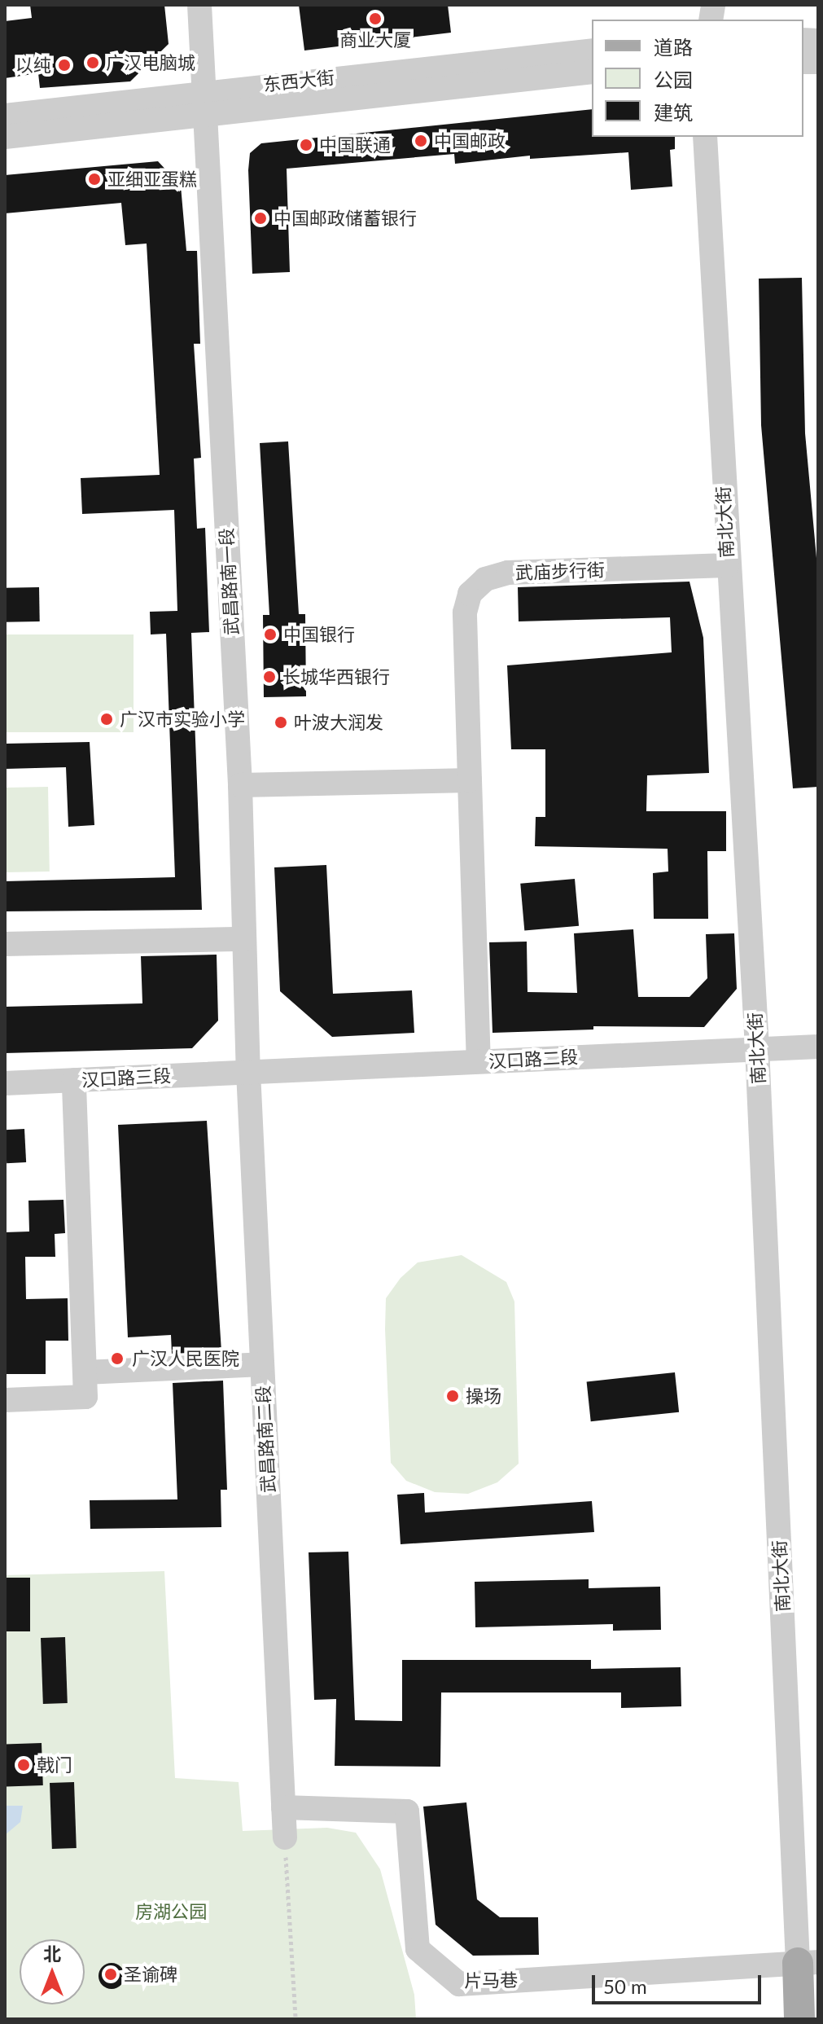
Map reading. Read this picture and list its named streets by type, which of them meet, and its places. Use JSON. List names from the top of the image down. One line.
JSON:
{"streets":{"street":["东西大街","南北大街","武庙步行街","武昌路南一段","汉口路二段","汉口路三段","武昌路南二段","片马巷"]},"crossings":[["东西大街","武昌路南一段"],["南北大街","武庙步行街"],["南北大街","汉口路二段"],["南北大街","片马巷"],["武庙步行街","汉口路二段"],["武昌路南一段","汉口路二段"],["武昌路南一段","汉口路三段"],["武昌路南一段","武昌路南二段"],["汉口路二段","汉口路三段"],["汉口路二段","武昌路南二段"],["汉口路三段","武昌路南二段"],["武昌路南二段","片马巷"]],"parks":["房湖公园"],"places":["商业大厦","广汉电脑城","以纯","中国邮政","中国联通","亚细亚蛋糕","中国邮政储蓄银行","中国银行","长城华西银行","广汉市实验小学","叶波大润发","广汉人民医院","操场","戟门","圣谕碑"],"legend":["道路","公园","建筑"],"scale_bar":"50 m","north":"top"}
